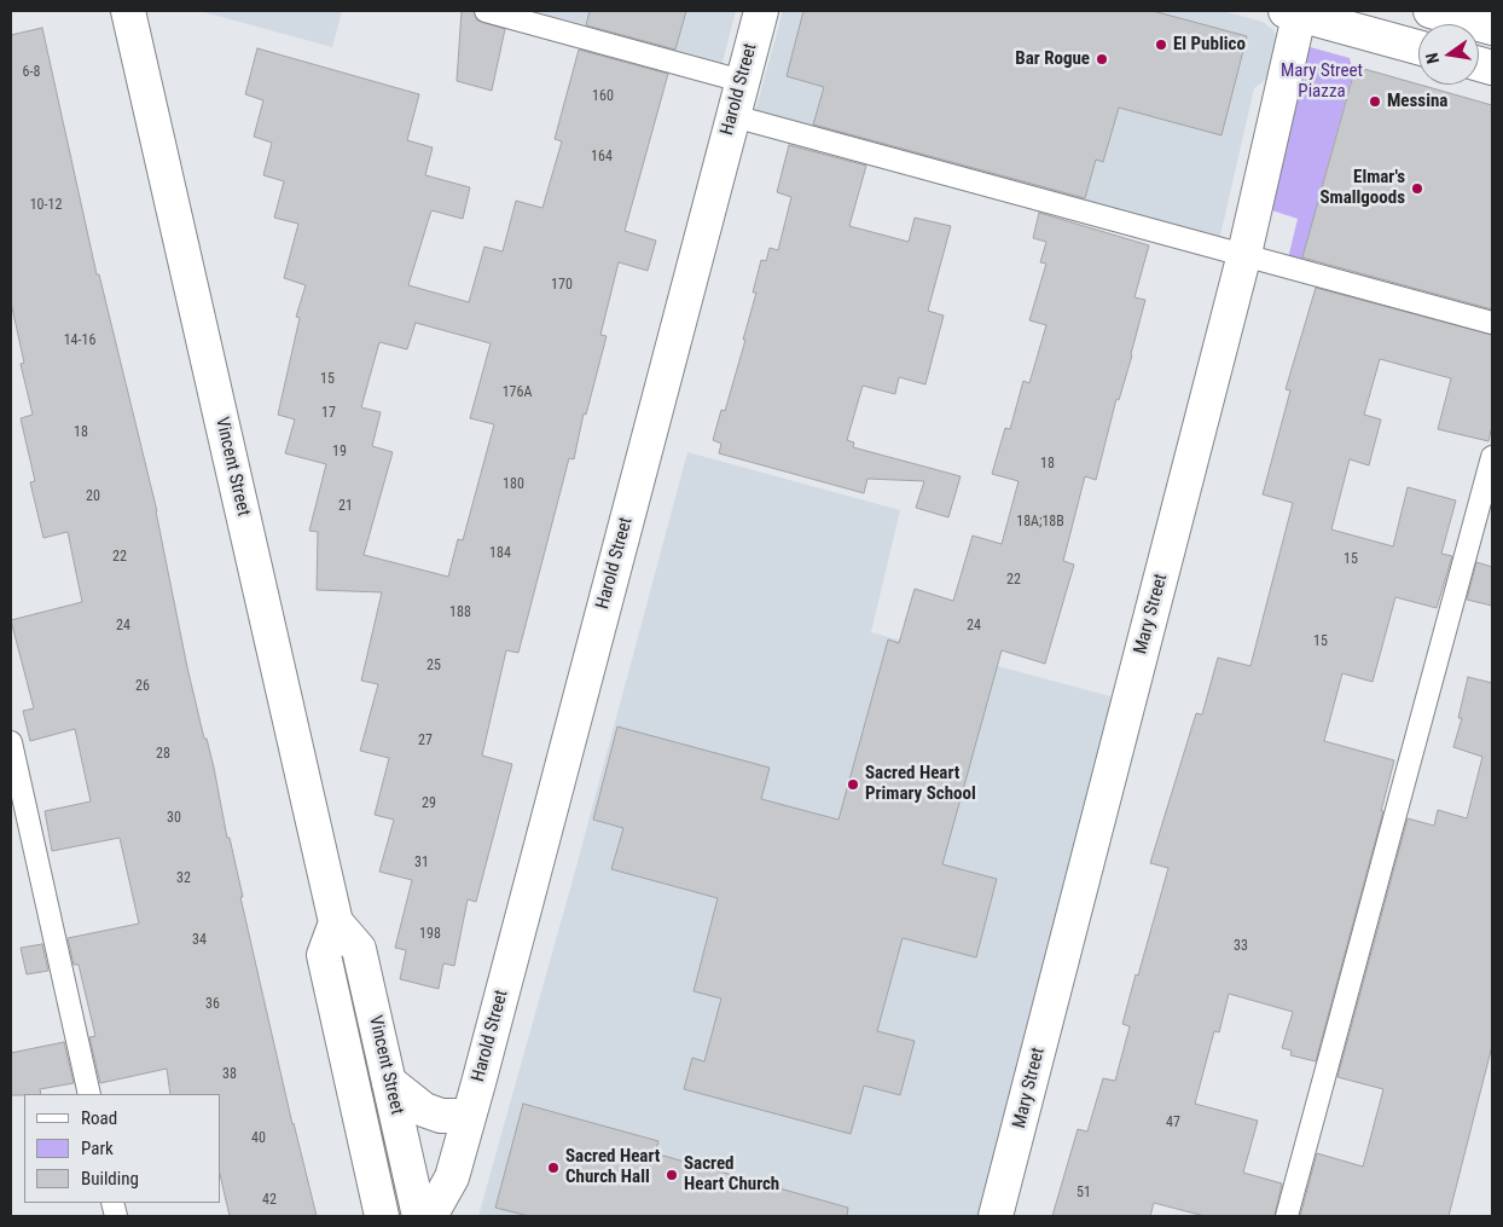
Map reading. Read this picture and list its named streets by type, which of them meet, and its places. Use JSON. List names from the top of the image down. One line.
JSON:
{"streets":{"street":["Harold Street","Vincent Street","Mary Street"]},"parks":["Mary Street Piazza"],"places":["El Publico","Bar Rogue","Messina","Elmar's Smallgoods","Sacred Heart Primary School","Sacred Heart Church Hall","Sacred Heart Church"],"house_numbers":["6-8","160","164","10-12","170","14-16","15","176A","17","18","19","18","180","20","21","18A;18B","184","22","15","22","188","24","24","15","25","26","27","28","29","30","31","32","198","34","33","36","38","47","40","51","42"],"legend":["Road","Park","Building"],"north":"left"}
